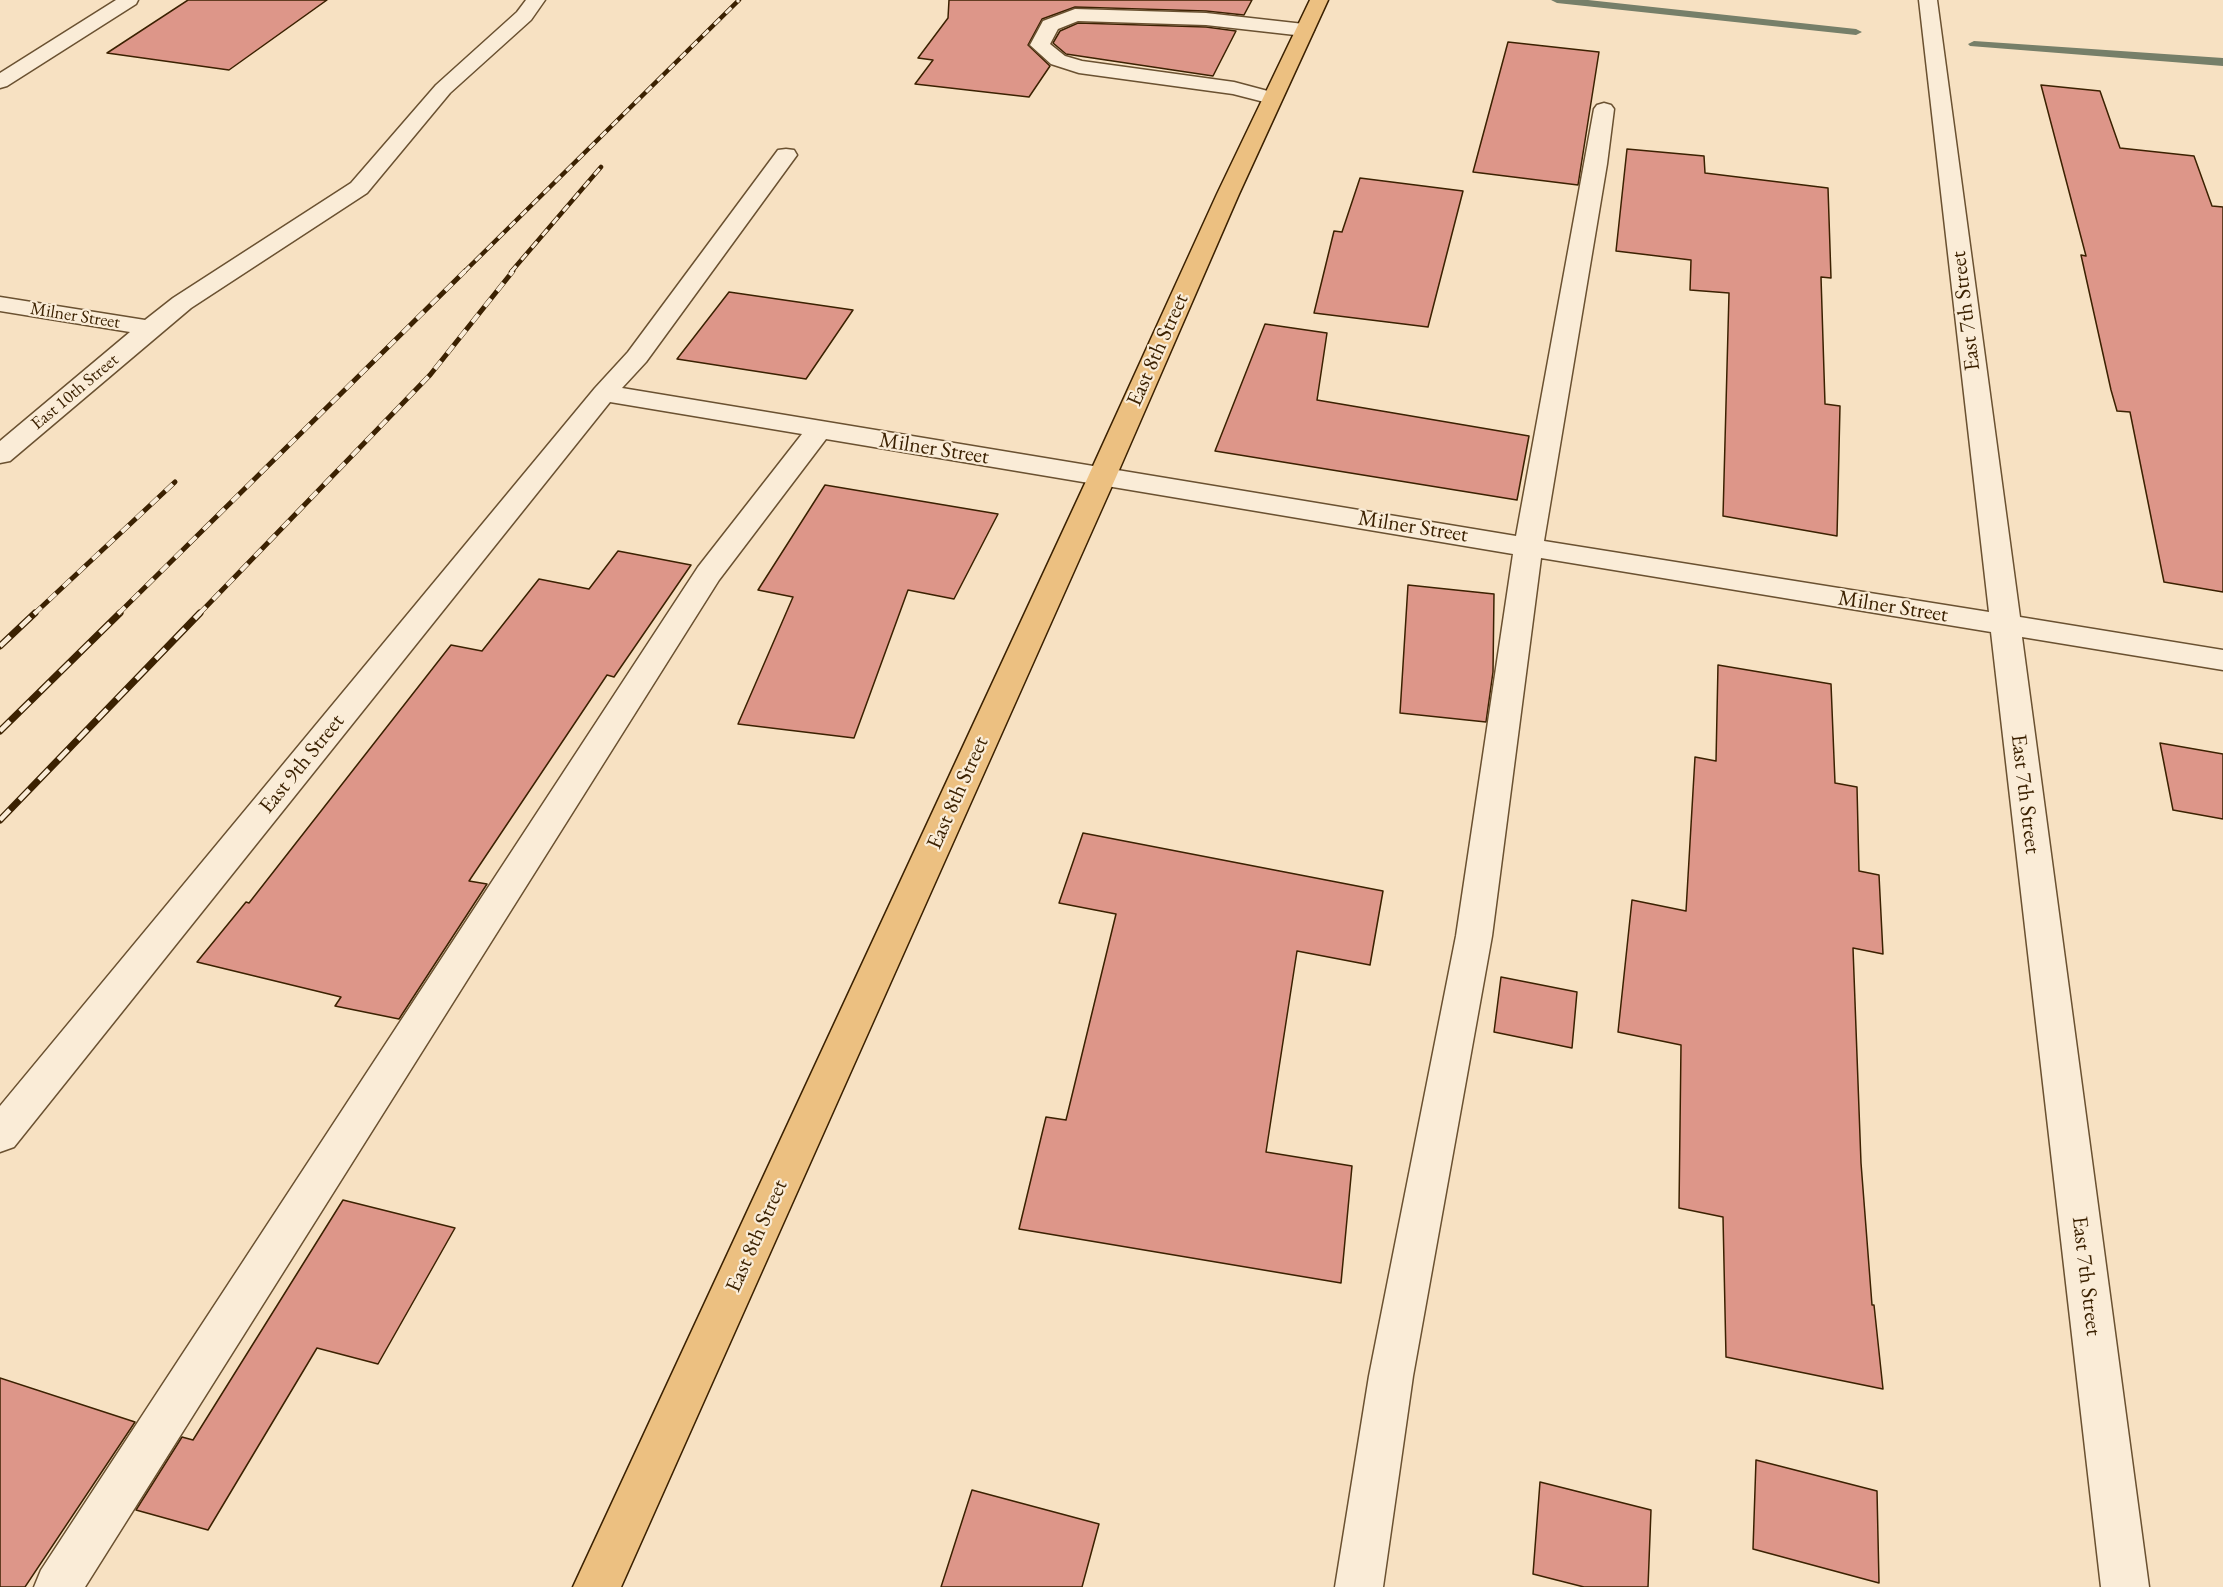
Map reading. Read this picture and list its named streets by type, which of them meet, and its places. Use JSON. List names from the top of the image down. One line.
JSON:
{"streets":{"main road":["East 8th Street"],"street":["East 7th Street","Milner Street","East 10th Street","East 9th Street"]},"crossings":[["East 7th Street","Milner Street"],["Milner Street","East 8th Street"],["Milner Street","East 10th Street"],["Milner Street","East 9th Street"]]}
